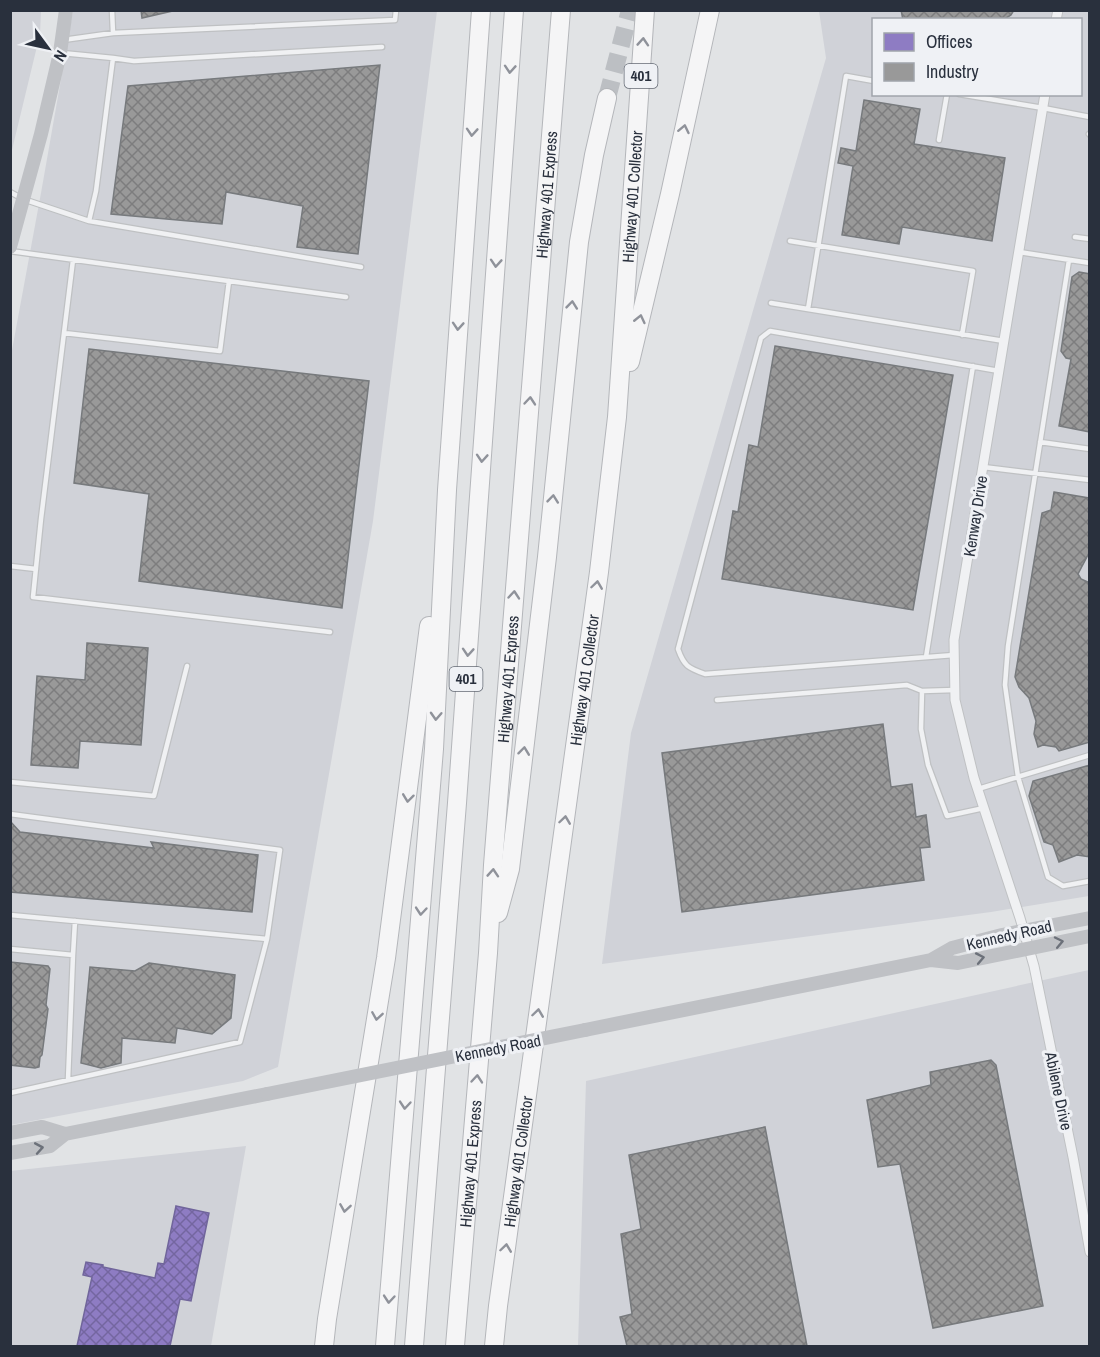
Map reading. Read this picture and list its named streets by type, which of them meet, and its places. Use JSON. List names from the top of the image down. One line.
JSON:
{"streets":{"highway":["401","Highway 401 Express","Highway 401 Collector"],"main road":["Kennedy Road"],"street":["Kenway Drive","Abilene Drive"]},"crossings":[["Kenway Drive","Kennedy Road"],["Kenway Drive","Abilene Drive"],["Kennedy Road","Abilene Drive"]],"legend":["Offices","Industry"],"north":"bottom right"}
